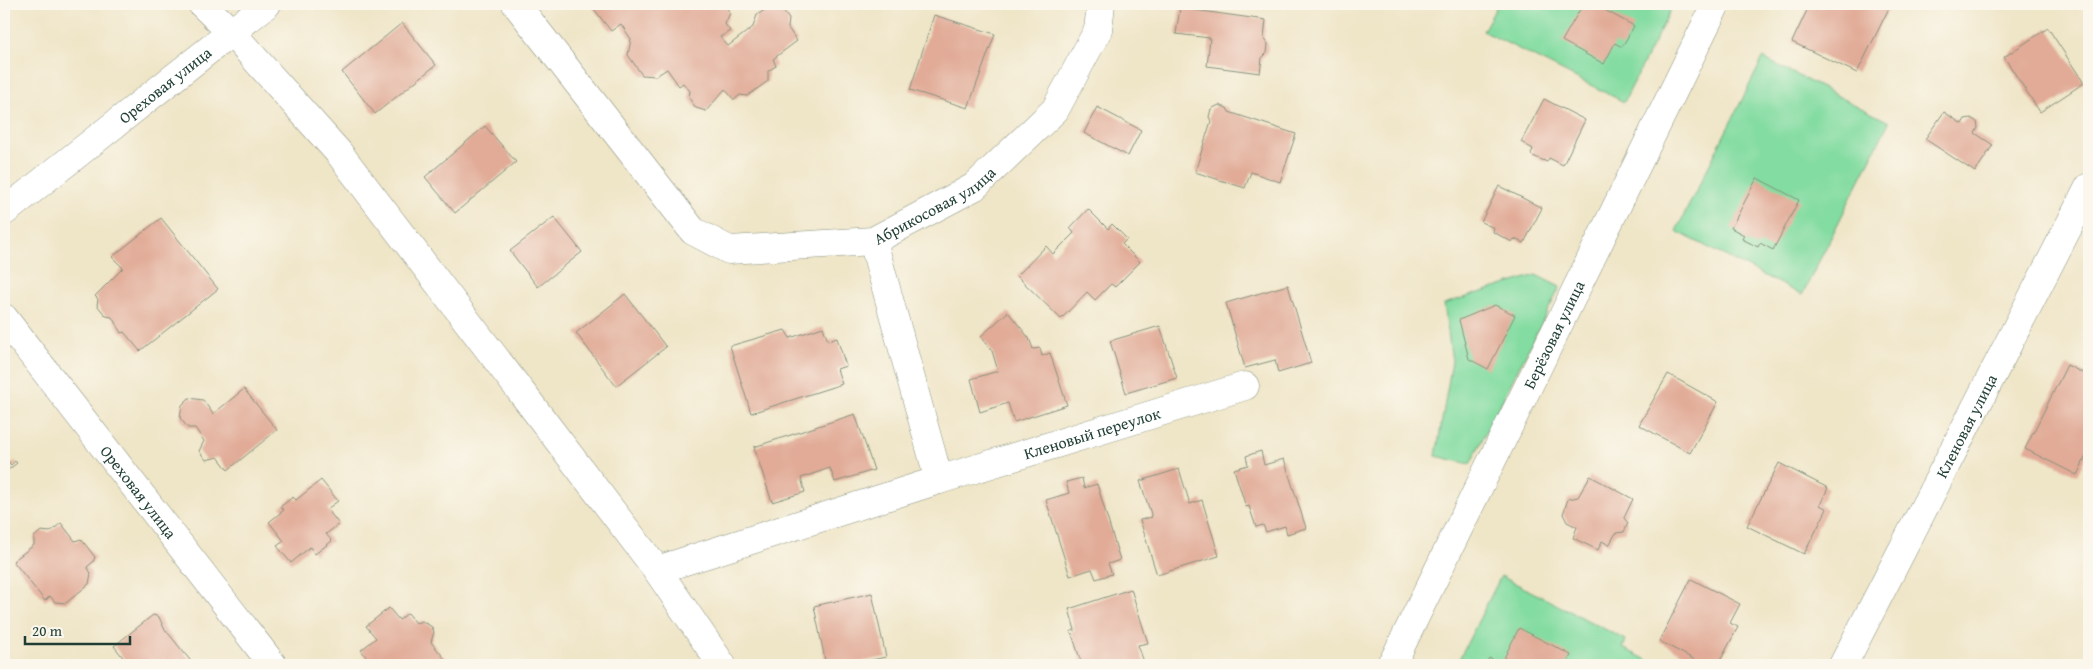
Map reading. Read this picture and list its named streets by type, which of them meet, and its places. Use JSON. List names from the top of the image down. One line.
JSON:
{"streets":{"street":["Ореховая улица","Абрикосовая улица","Берёзовая улица","Кленовая улица","Кленовый переулок"]},"scale_bar":"20 m"}
